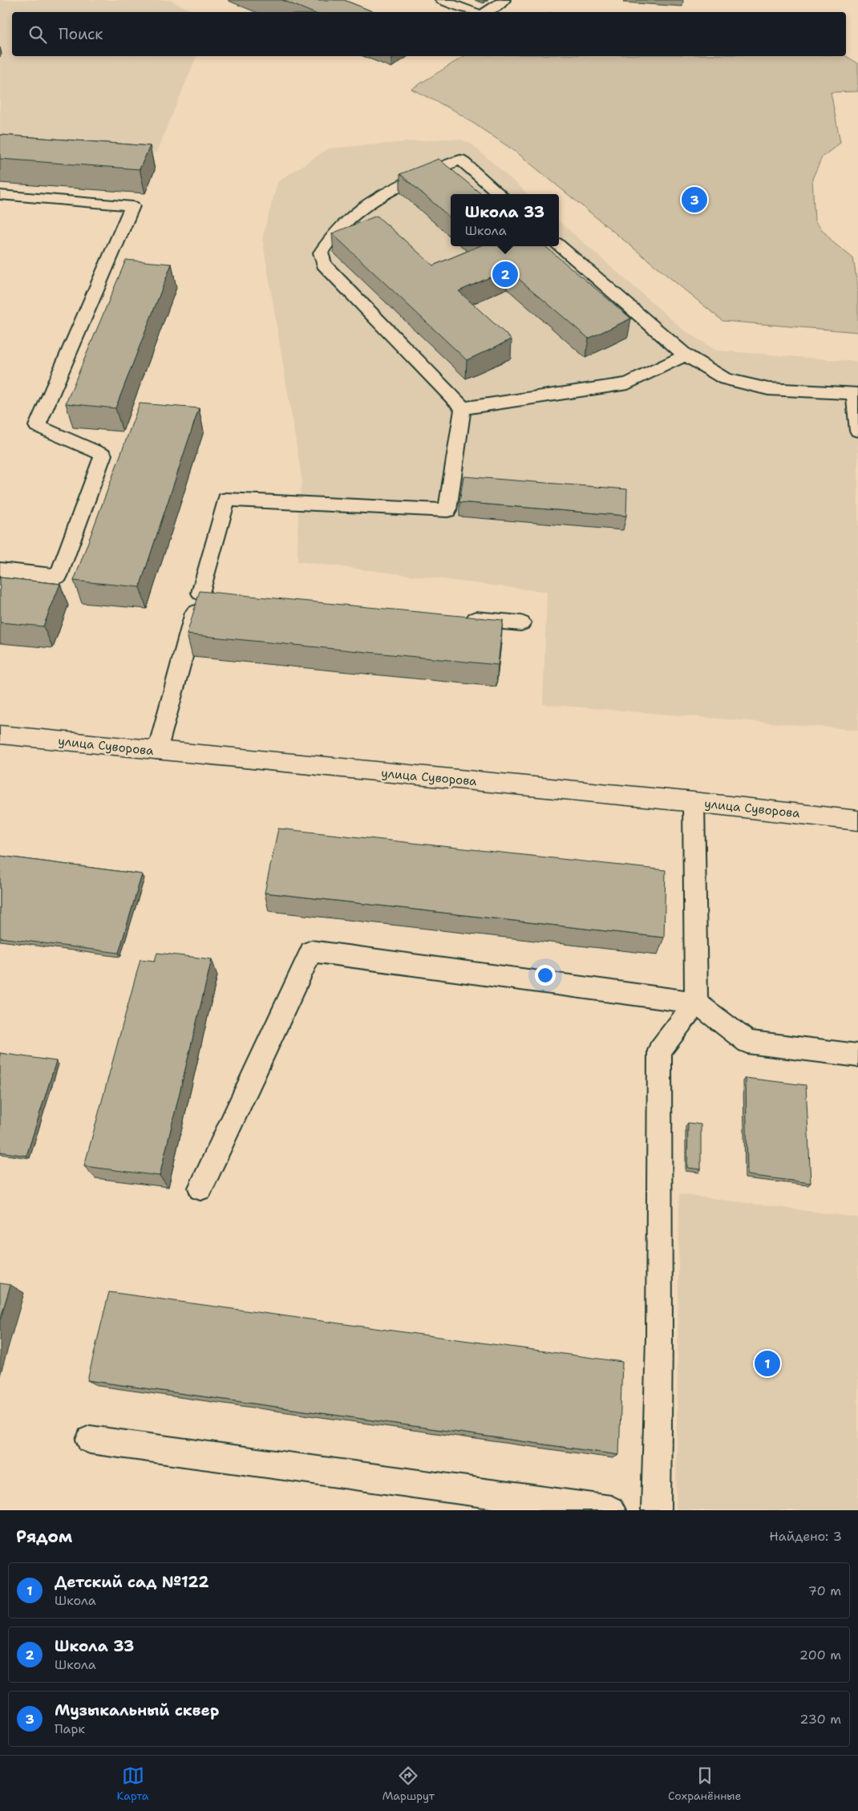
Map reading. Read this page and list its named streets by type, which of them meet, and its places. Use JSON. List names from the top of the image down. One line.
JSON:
{"streets":{"main road":["улица Суворова"]},"page":{"search":"Поиск","pins":["3","2","1"],"popup":["Школа 33","Школа"],"heading":["Рядом","Найдено: 3"],"list":[{"mark":"1","name":"Детский сад №122","note":"Школа","value":"70 m"},{"mark":"2","name":"Школа 33","note":"Школа","value":"200 m"},{"mark":"3","name":"Музыкальный сквер","note":"Парк","value":"230 m"}],"nav":["Карта","Маршрут","Сохранённые"]}}
